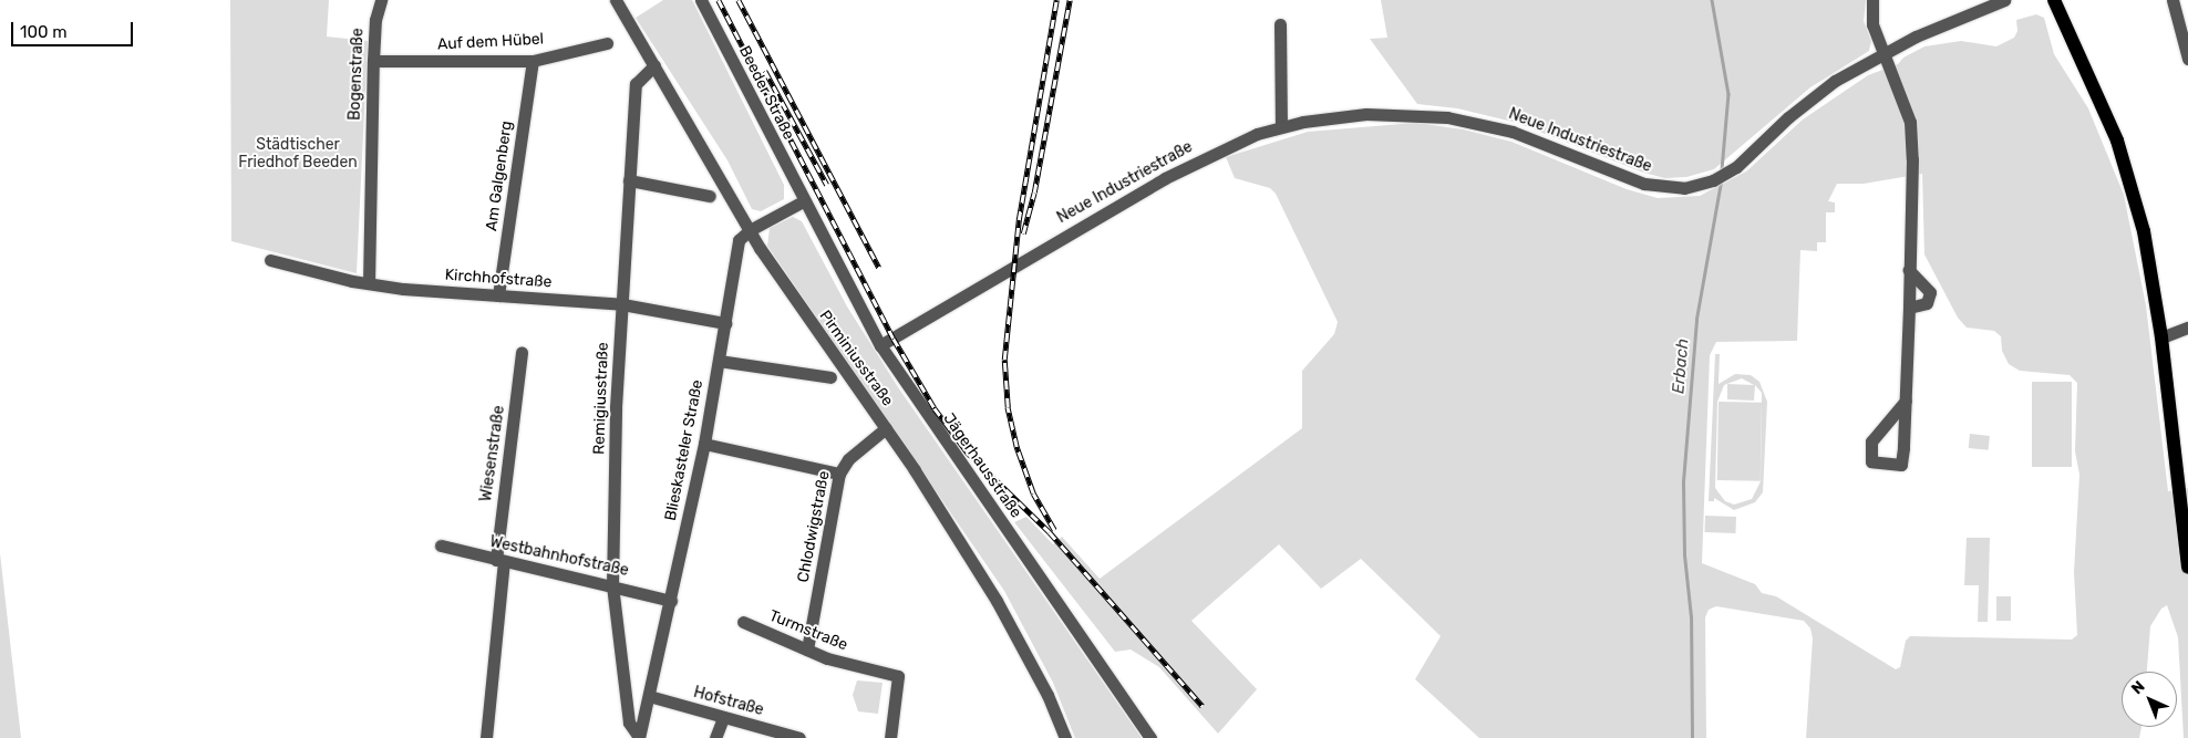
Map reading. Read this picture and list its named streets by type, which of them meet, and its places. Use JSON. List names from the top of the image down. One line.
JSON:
{"streets":{"street":["Auf dem Hübel","Bogenstraße","Beeder Straße","Neue Industriestraße","Am Galgenberg","Kirchhofstraße","Pirminiusstraße","Remigiusstraße","Blieskasteler Straße","Wiesenstraße","Jägerhausstraße","Chlodwigstraße","Westbahnhofstraße","Turmstraße","Hofstraße"]},"crossings":[["Auf dem Hübel","Bogenstraße"],["Auf dem Hübel","Am Galgenberg"],["Bogenstraße","Kirchhofstraße"],["Beeder Straße","Jägerhausstraße"],["Neue Industriestraße","Jägerhausstraße"],["Am Galgenberg","Kirchhofstraße"],["Kirchhofstraße","Remigiusstraße"],["Kirchhofstraße","Blieskasteler Straße"],["Pirminiusstraße","Remigiusstraße"],["Pirminiusstraße","Blieskasteler Straße"],["Pirminiusstraße","Chlodwigstraße"],["Remigiusstraße","Blieskasteler Straße"],["Remigiusstraße","Westbahnhofstraße"],["Blieskasteler Straße","Westbahnhofstraße"],["Blieskasteler Straße","Hofstraße"],["Wiesenstraße","Westbahnhofstraße"],["Chlodwigstraße","Turmstraße"]],"water":["Erbach"],"parks":["Städtischer Friedhof Beeden"],"scale_bar":"100 m","north":"top left"}
